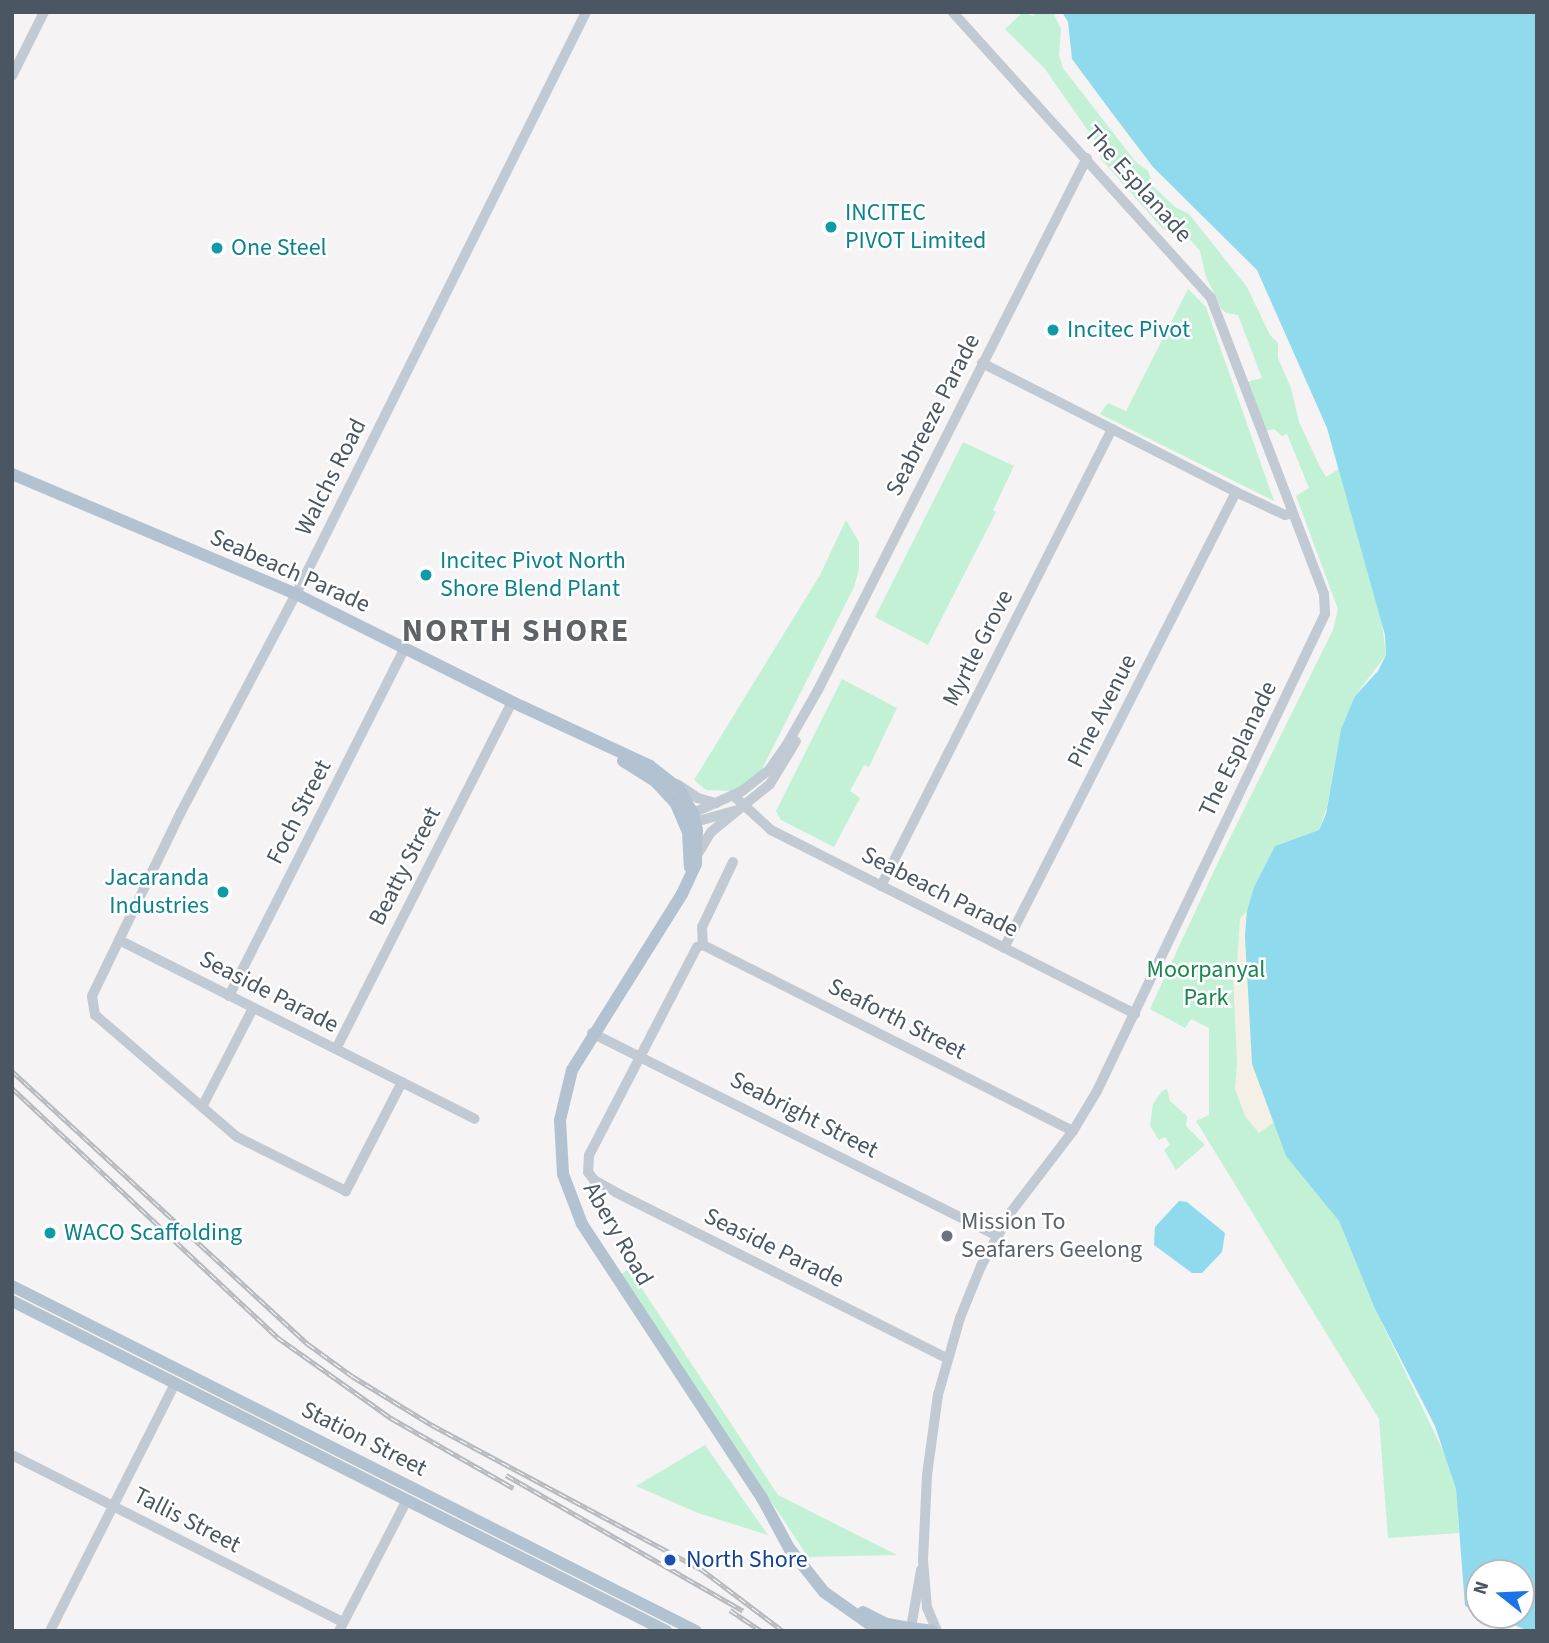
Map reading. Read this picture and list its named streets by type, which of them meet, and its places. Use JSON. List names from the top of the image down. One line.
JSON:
{"streets":{"main road":["Seabeach Parade","Abery Road","Station Street"],"street":["The Esplanade","Seabreeze Parade","Walchs Road","Myrtle Grove","Pine Avenue","Foch Street","Beatty Street","Seaside Parade","Seaforth Street","Seabright Street","Tallis Street"]},"crossings":[["The Esplanade","Seabreeze Parade"],["The Esplanade","Seabeach Parade"],["The Esplanade","Seaside Parade"],["The Esplanade","Seaforth Street"],["The Esplanade","Seabright Street"],["The Esplanade","Abery Road"],["Seabreeze Parade","Seabeach Parade"],["Seabreeze Parade","Abery Road"],["Walchs Road","Seabeach Parade"],["Walchs Road","Seaside Parade"],["Seabeach Parade","Myrtle Grove"],["Seabeach Parade","Pine Avenue"],["Seabeach Parade","Foch Street"],["Seabeach Parade","Beatty Street"],["Seabeach Parade","Abery Road"],["Foch Street","Seaside Parade"],["Beatty Street","Seaside Parade"],["Seaside Parade","Seabright Street"],["Seabright Street","Abery Road"]],"districts":["NORTH SHORE"],"parks":["Moorpanyal Park"],"places":["INCITEC PIVOT Limited","One Steel","Incitec Pivot","Incitec Pivot North Shore Blend Plant","Jacaranda Industries","WACO Scaffolding","Mission To Seafarers Geelong","North Shore"],"north":"left"}
